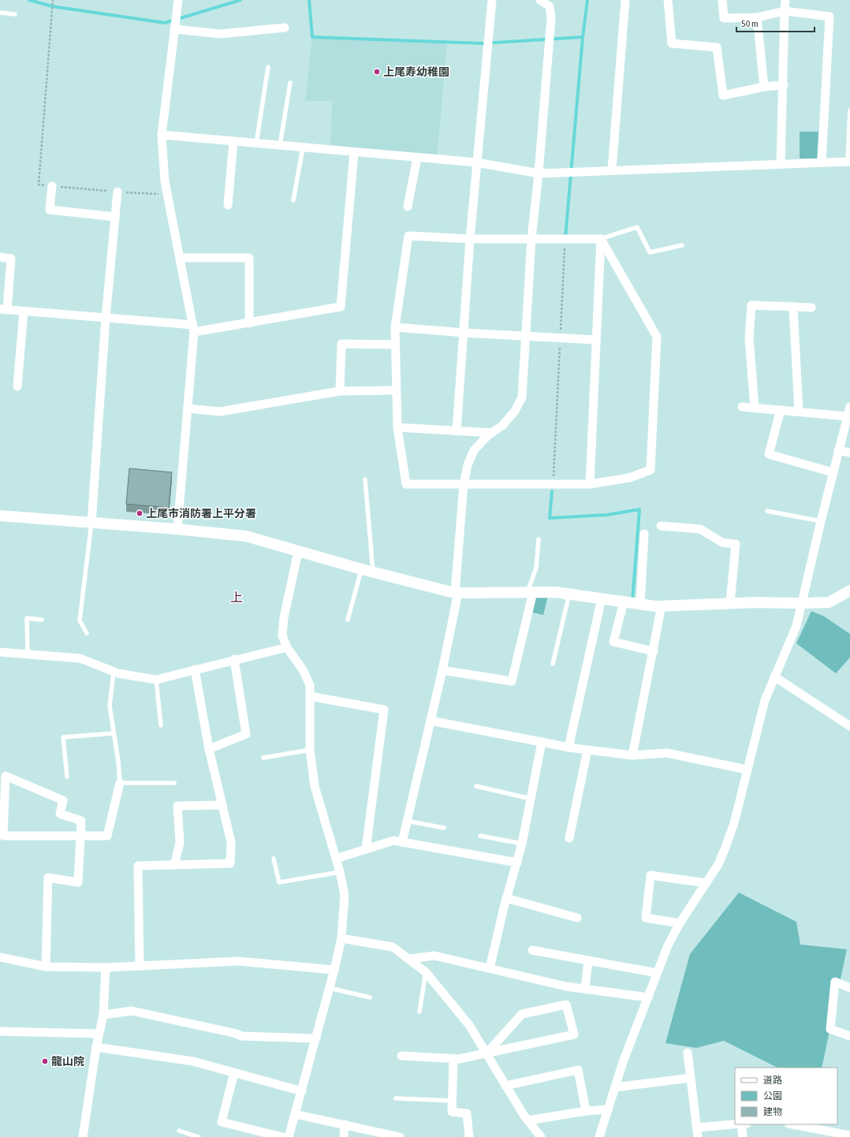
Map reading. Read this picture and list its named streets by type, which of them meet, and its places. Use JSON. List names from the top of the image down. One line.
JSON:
{"districts":["上"],"places":["上尾寿幼稚園","上尾市消防署上平分署","龍山院"],"legend":["道路","公園","建物"],"scale_bar":"50 m"}
